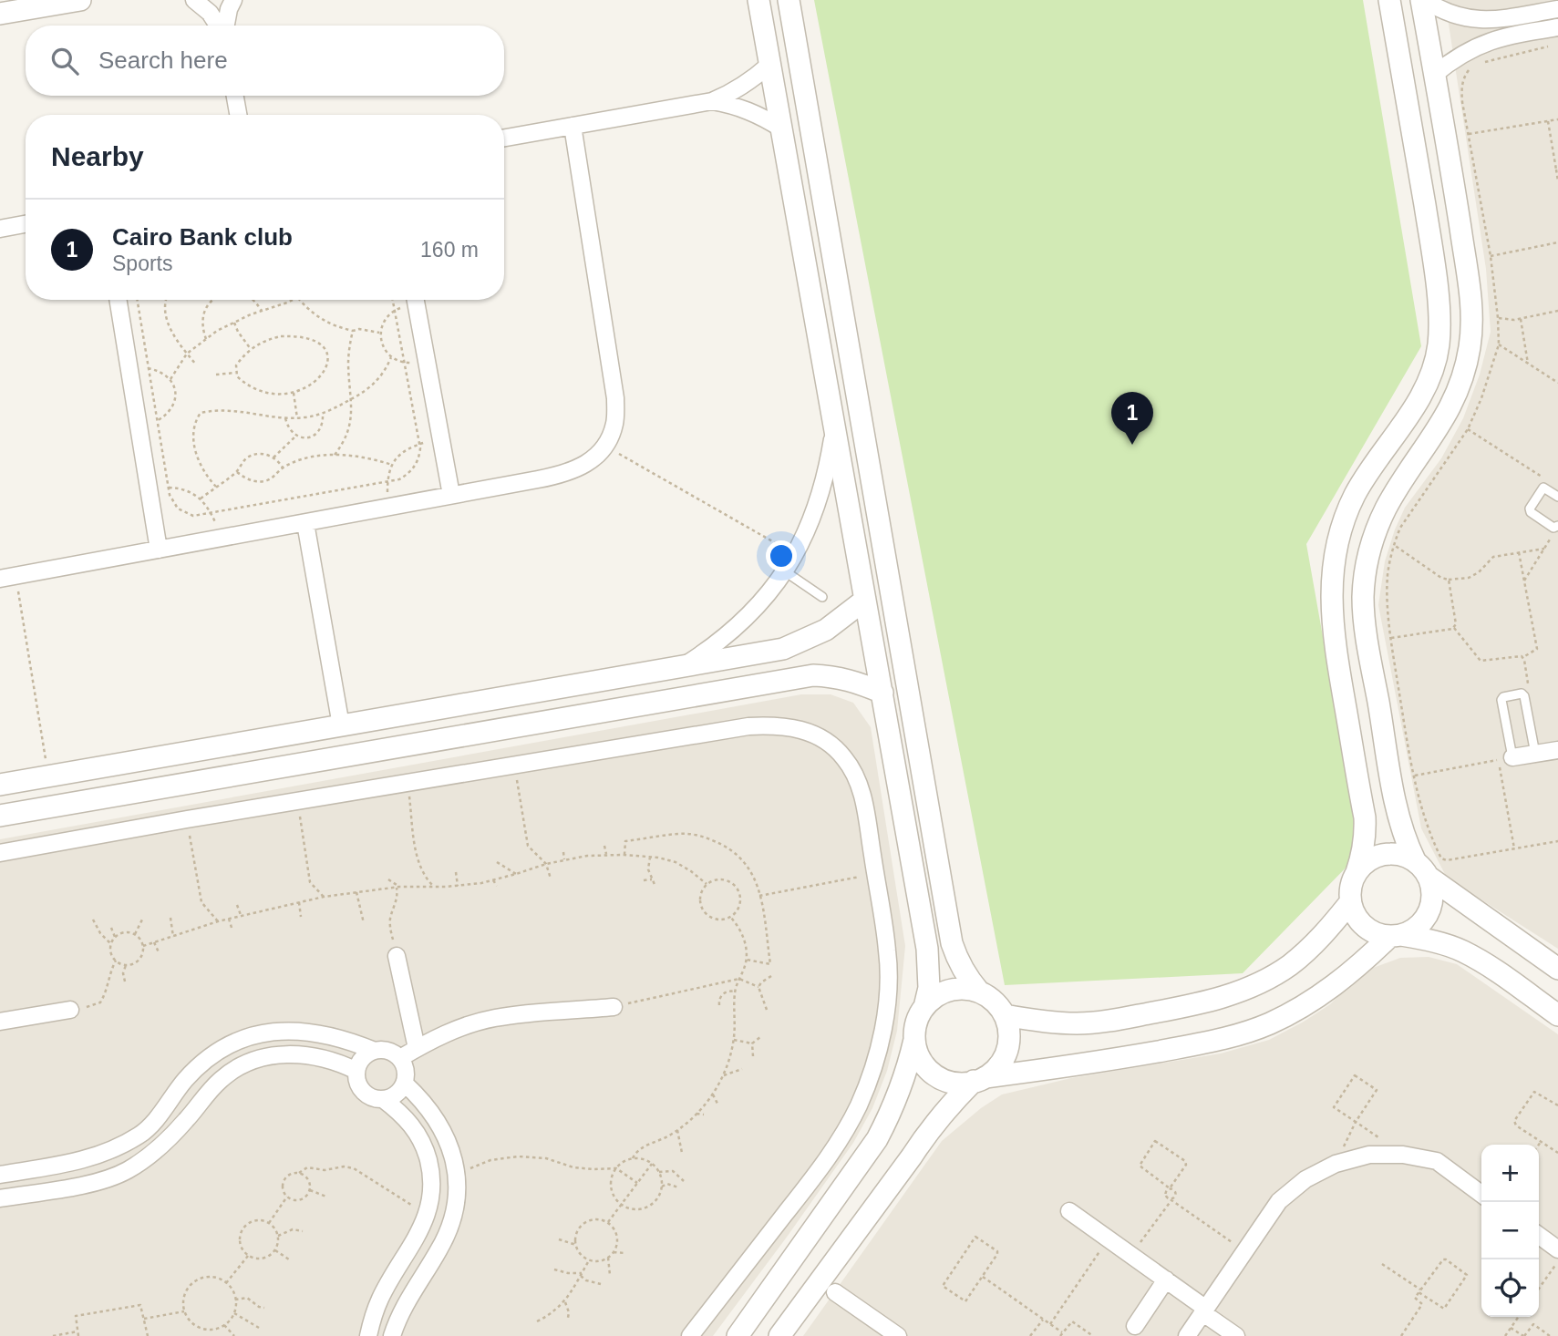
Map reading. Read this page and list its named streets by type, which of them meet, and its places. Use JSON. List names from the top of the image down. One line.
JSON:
{"page":{"search":"Search here","heading":"Nearby","list":[{"mark":"1","name":"Cairo Bank club","note":"Sports","value":"160 m"}],"pins":"1","map_buttons":["+","−"]}}
